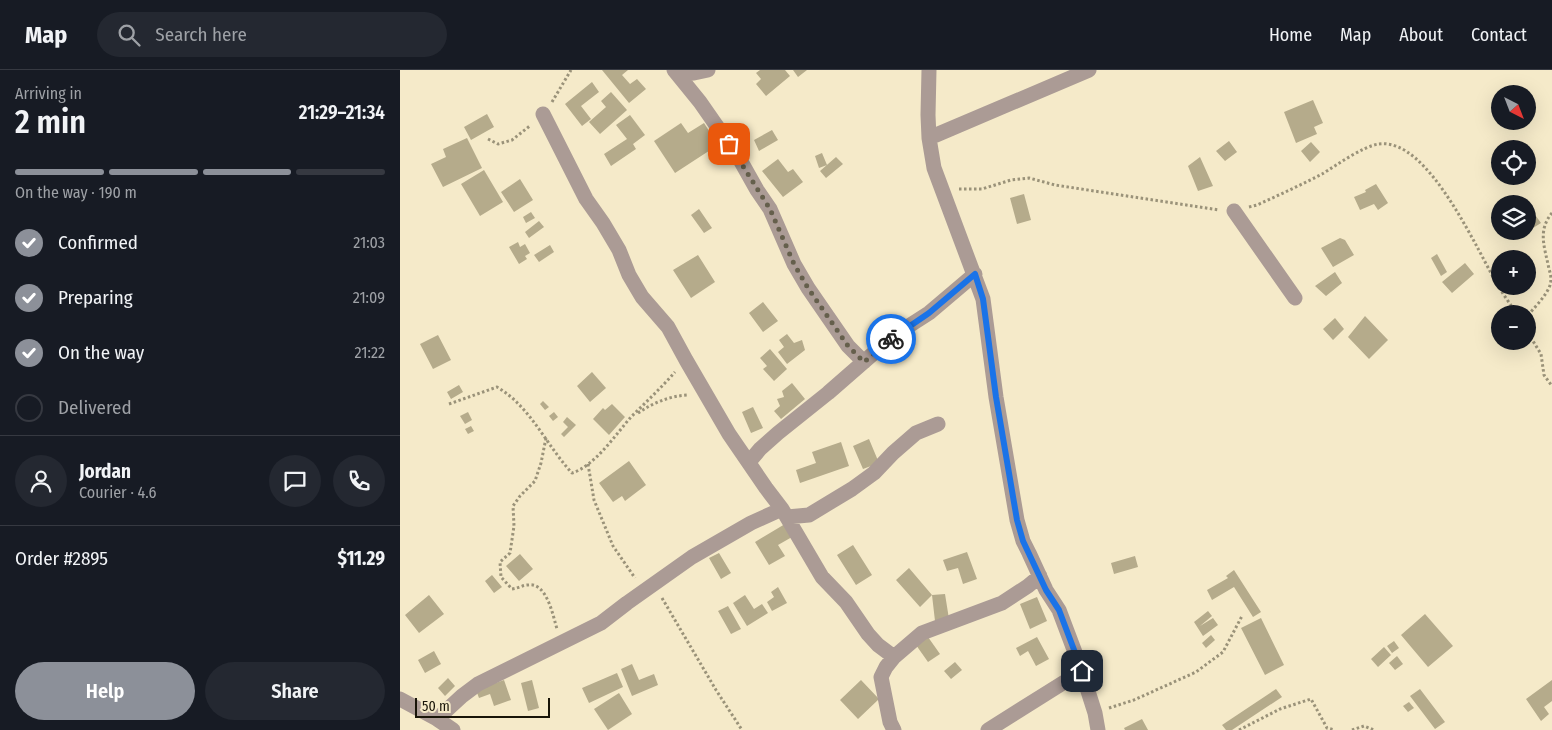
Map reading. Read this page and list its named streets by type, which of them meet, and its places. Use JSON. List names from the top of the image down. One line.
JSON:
{"scale_bar":"50 m","north":"bottom right","page":{"header":"Map","search":"Search here","nav":["Home","Map","About","Contact"],"heading":["2 min","Arriving in","21:29–21:34"],"panel":["Jordan","Courier · 4.6","Order #2895","$11.29"],"map_buttons":["+","−"],"bar":"On the way · 190 m","list":[["Confirmed","21:03"],["Preparing","21:09"],["On the way","21:22"],"Delivered"],"buttons":["Help","Share"],"scale":"50 m"}}
